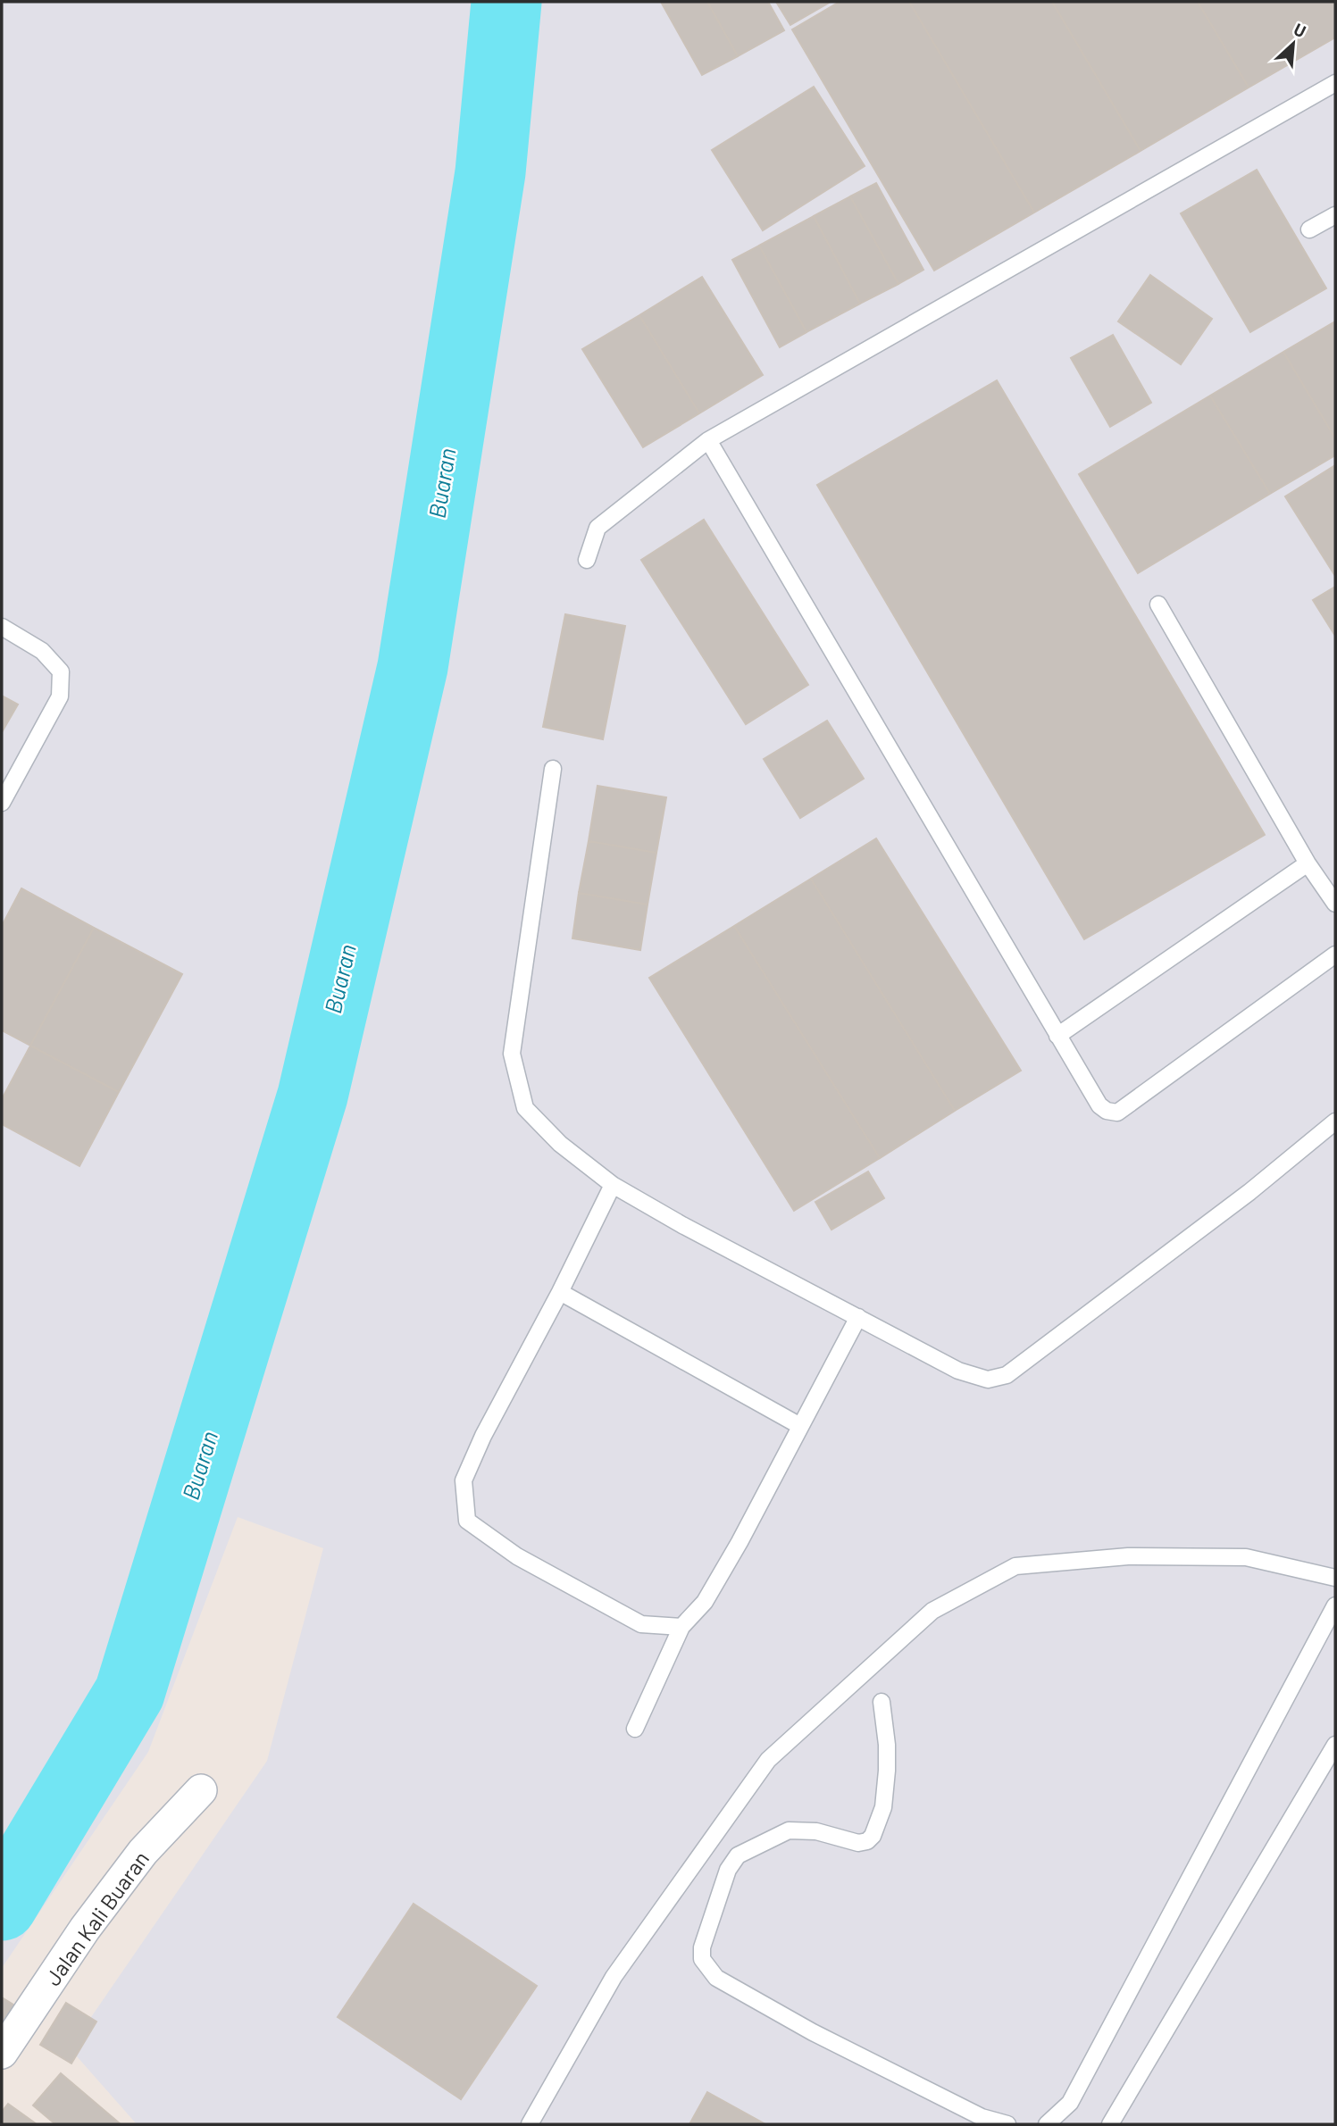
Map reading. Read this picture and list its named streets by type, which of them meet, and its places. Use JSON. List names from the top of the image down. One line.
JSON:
{"streets":{"street":["Jalan Kali Buaran"]},"water":["Buaran"],"north":"top right"}
